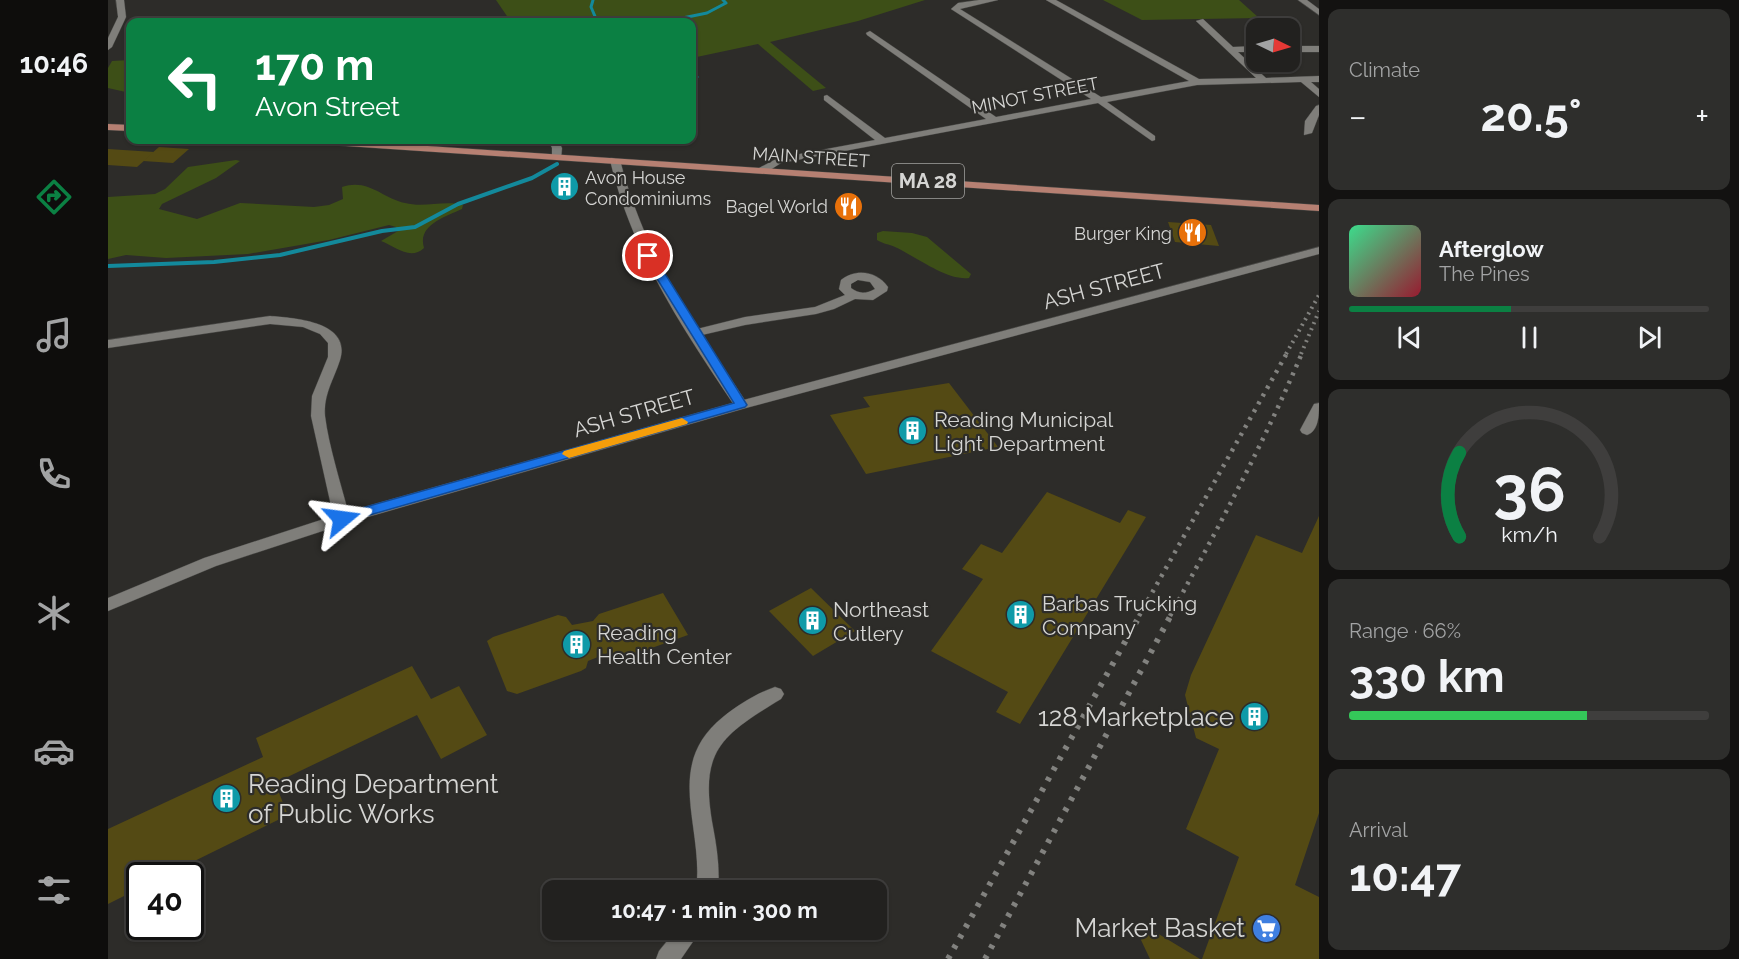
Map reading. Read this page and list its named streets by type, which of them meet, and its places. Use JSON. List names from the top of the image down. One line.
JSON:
{"streets":{"main road":["MAIN STREET","MA 28"],"street":["MINOT STREET","ASH STREET"]},"crossings":[["MINOT STREET","MAIN STREET"]],"places":{"building":["Avon House Condominiums","Reading Municipal Light Department","Barbas Trucking Company","Northeast Cutlery","Reading Health Center","128 Marketplace","Reading Department of Public Works"],"restaurant":["Bagel World","Burger King"],"supermarket":["Market Basket"]},"north":"right","page":{"tabs":"10:46","tile":["Climate",["Range · 66%","330 km"],["Arrival","10:47"]],"turn":["170 m","Avon Street"],"heat":["−","20.5°","+"],"song":["Afterglow","The Pines"],"limit":"40","trip":"10:47 · 1 min · 300 m","gauge":["36","km/h"]}}
